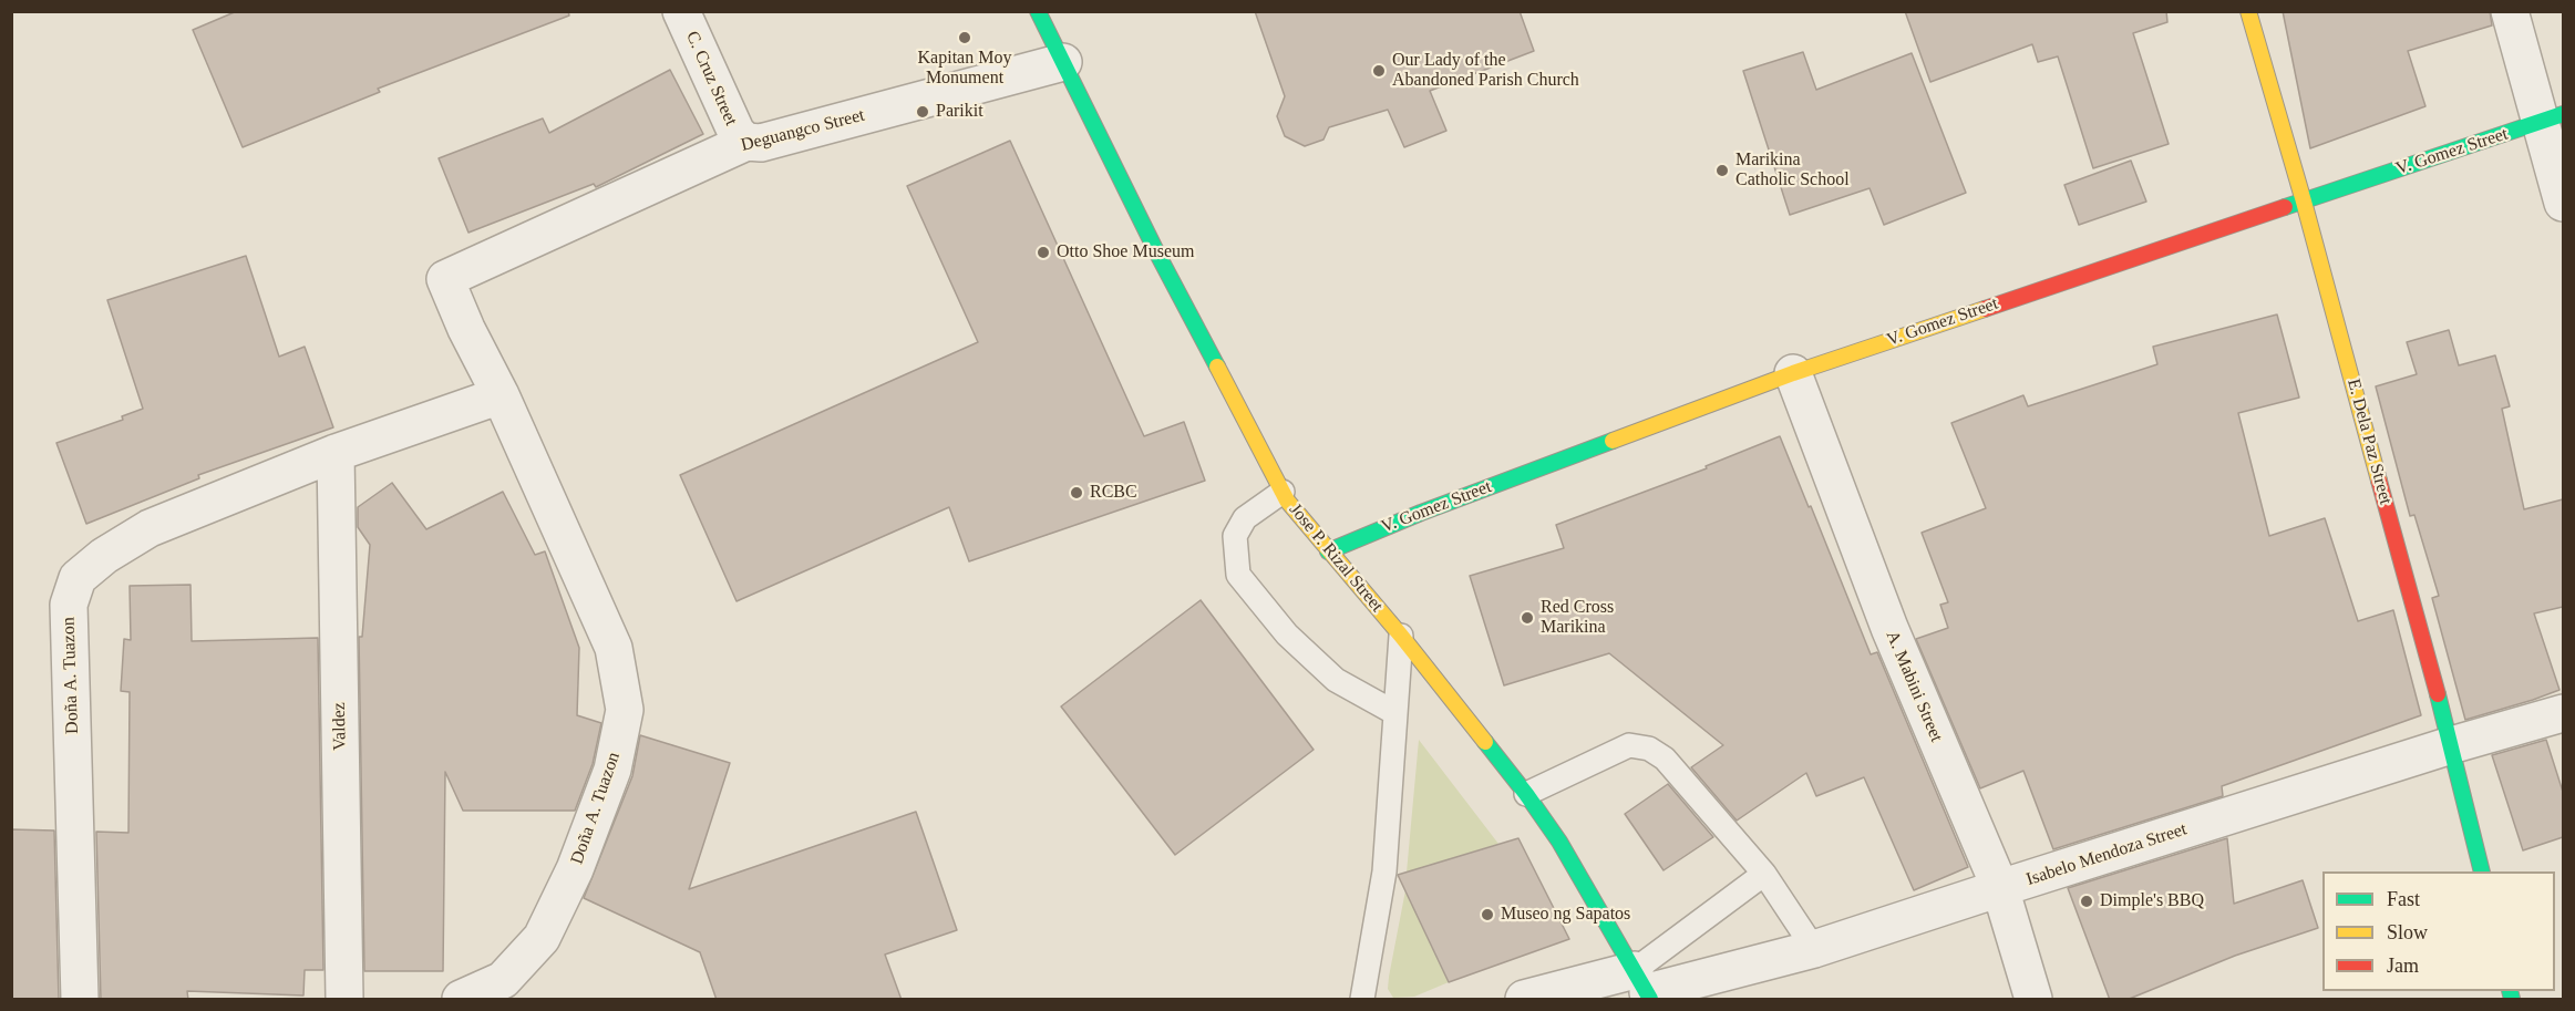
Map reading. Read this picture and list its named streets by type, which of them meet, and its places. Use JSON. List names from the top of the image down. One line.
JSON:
{"streets":{"street":["C. Cruz Street","Deguangco Street","V. Gomez Street","E. Dela Paz Street","Jose P. Rizal Street","Doña A. Tuazon","A. Mabini Street","Valdez","Isabelo Mendoza Street"]},"crossings":[["C. Cruz Street","Deguangco Street"],["Deguangco Street","Jose P. Rizal Street"],["Deguangco Street","Doña A. Tuazon"],["V. Gomez Street","E. Dela Paz Street"],["V. Gomez Street","Jose P. Rizal Street"],["V. Gomez Street","A. Mabini Street"],["E. Dela Paz Street","Isabelo Mendoza Street"],["Jose P. Rizal Street","Isabelo Mendoza Street"],["Doña A. Tuazon","Valdez"],["A. Mabini Street","Isabelo Mendoza Street"]],"places":["Kapitan Moy Monument","Our Lady of the Abandoned Parish Church","Parikit","Marikina Catholic School","Otto Shoe Museum","RCBC","Red Cross Marikina","Dimple's BBQ","Museo ng Sapatos"],"legend":["Fast","Slow","Jam"]}
